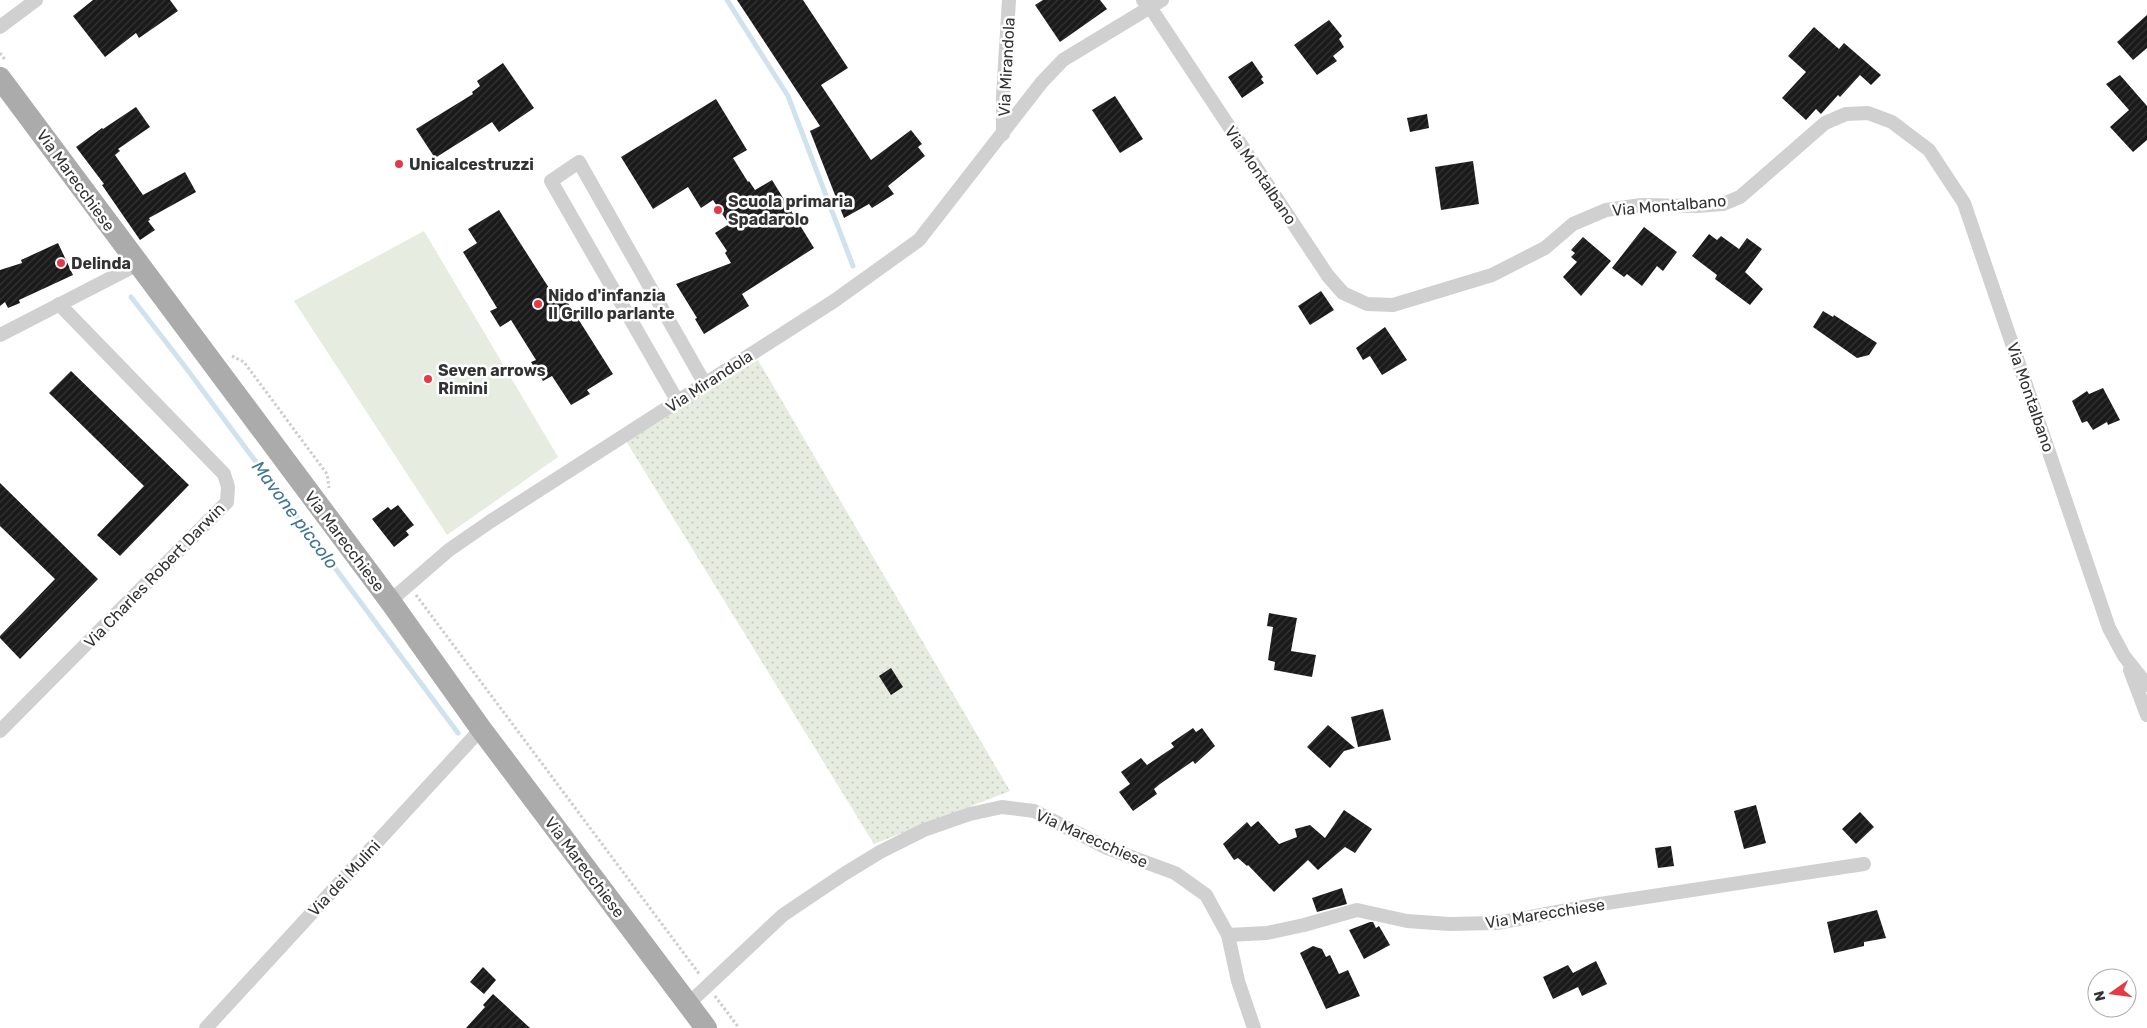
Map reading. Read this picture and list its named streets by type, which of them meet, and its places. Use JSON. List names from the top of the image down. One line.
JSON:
{"streets":{"main road":["Via Marecchiese"],"street":["Via Mirandola","Via Montalbano","Via Charles Robert Darwin","Via dei Mulini"]},"crossings":[["Via Mirandola","Via Montalbano"],["Via Mirandola","Via Marecchiese"],["Via Marecchiese","Via dei Mulini"]],"water":["Mavone piccolo"],"places":["Unicalcestruzzi","Scuola primaria Spadarolo","Delinda","Nido d'infanzia Il Grillo parlante","Seven arrows Rimini"],"north":"left"}
